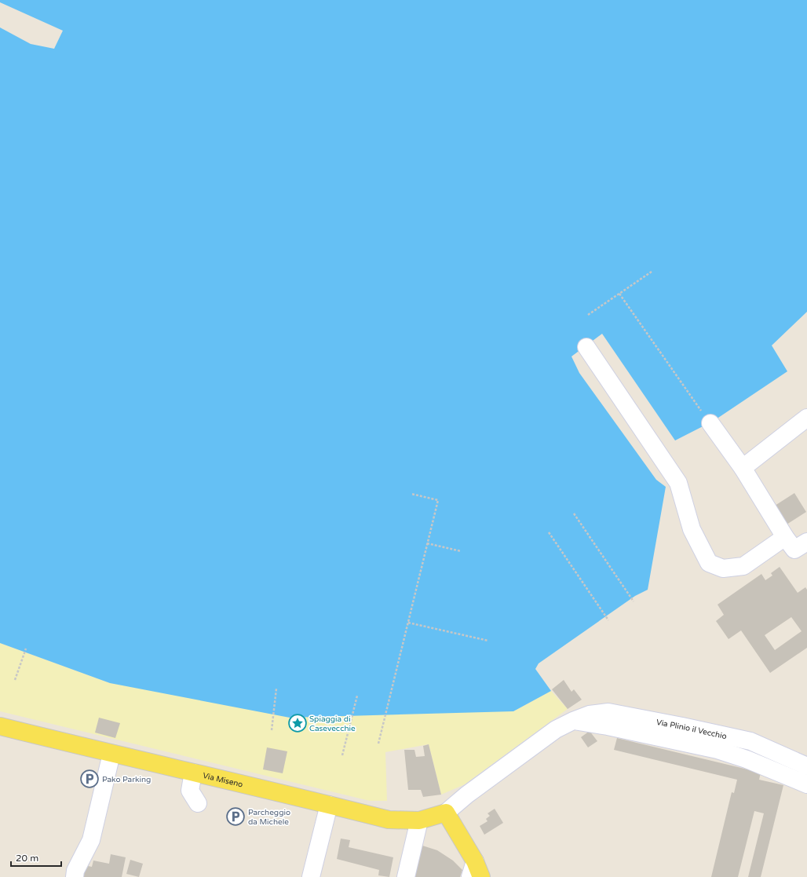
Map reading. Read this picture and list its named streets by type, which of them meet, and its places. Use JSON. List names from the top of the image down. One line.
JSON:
{"streets":{"main road":["Via Miseno"],"street":["Via Plinio il Vecchio"]},"crossings":[["Via Plinio il Vecchio","Via Miseno"]],"places":{"place":["Spiaggia di Casevecchie"],"parking":["Pako Parking","Parcheggio da Michele"]},"scale_bar":"20 m"}
